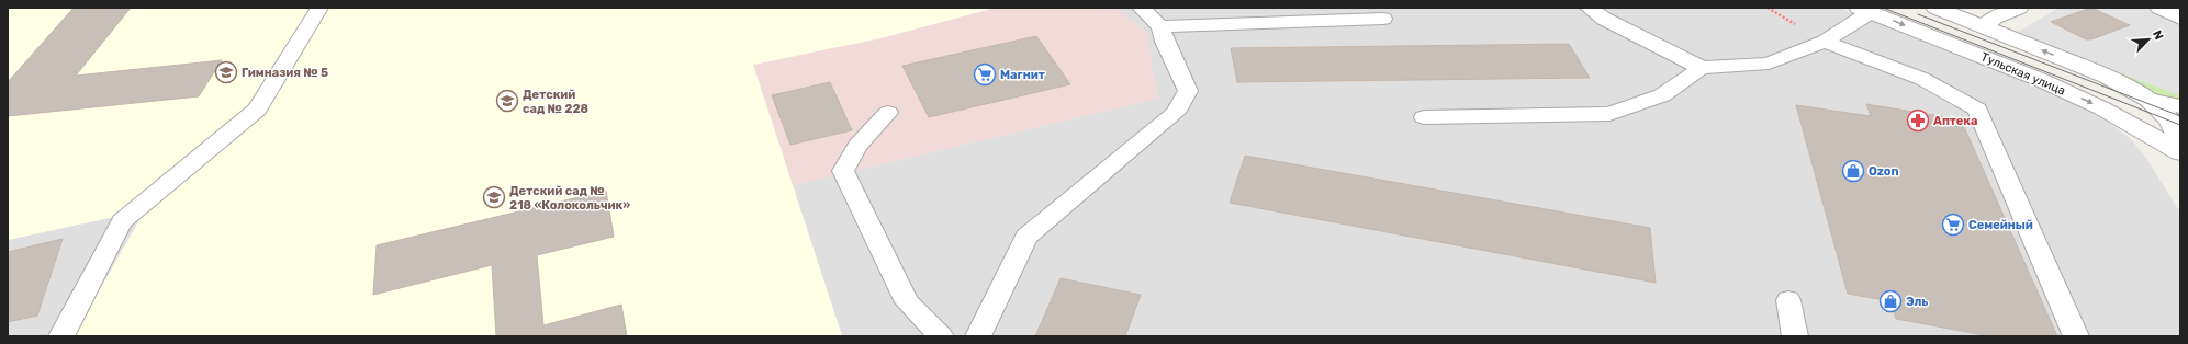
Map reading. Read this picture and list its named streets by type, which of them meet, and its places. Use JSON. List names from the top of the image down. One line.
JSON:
{"streets":{"street":["Тульская улица"]},"places":{"school or university":["Гимназия № 5","Детский сад № 228","Детский сад № 218 «Колокольчик»"],"supermarket":["Магнит","Семейный"],"pharmacy":["Аптека"],"shop":["Ozon","Эль"]},"north":"top right"}
